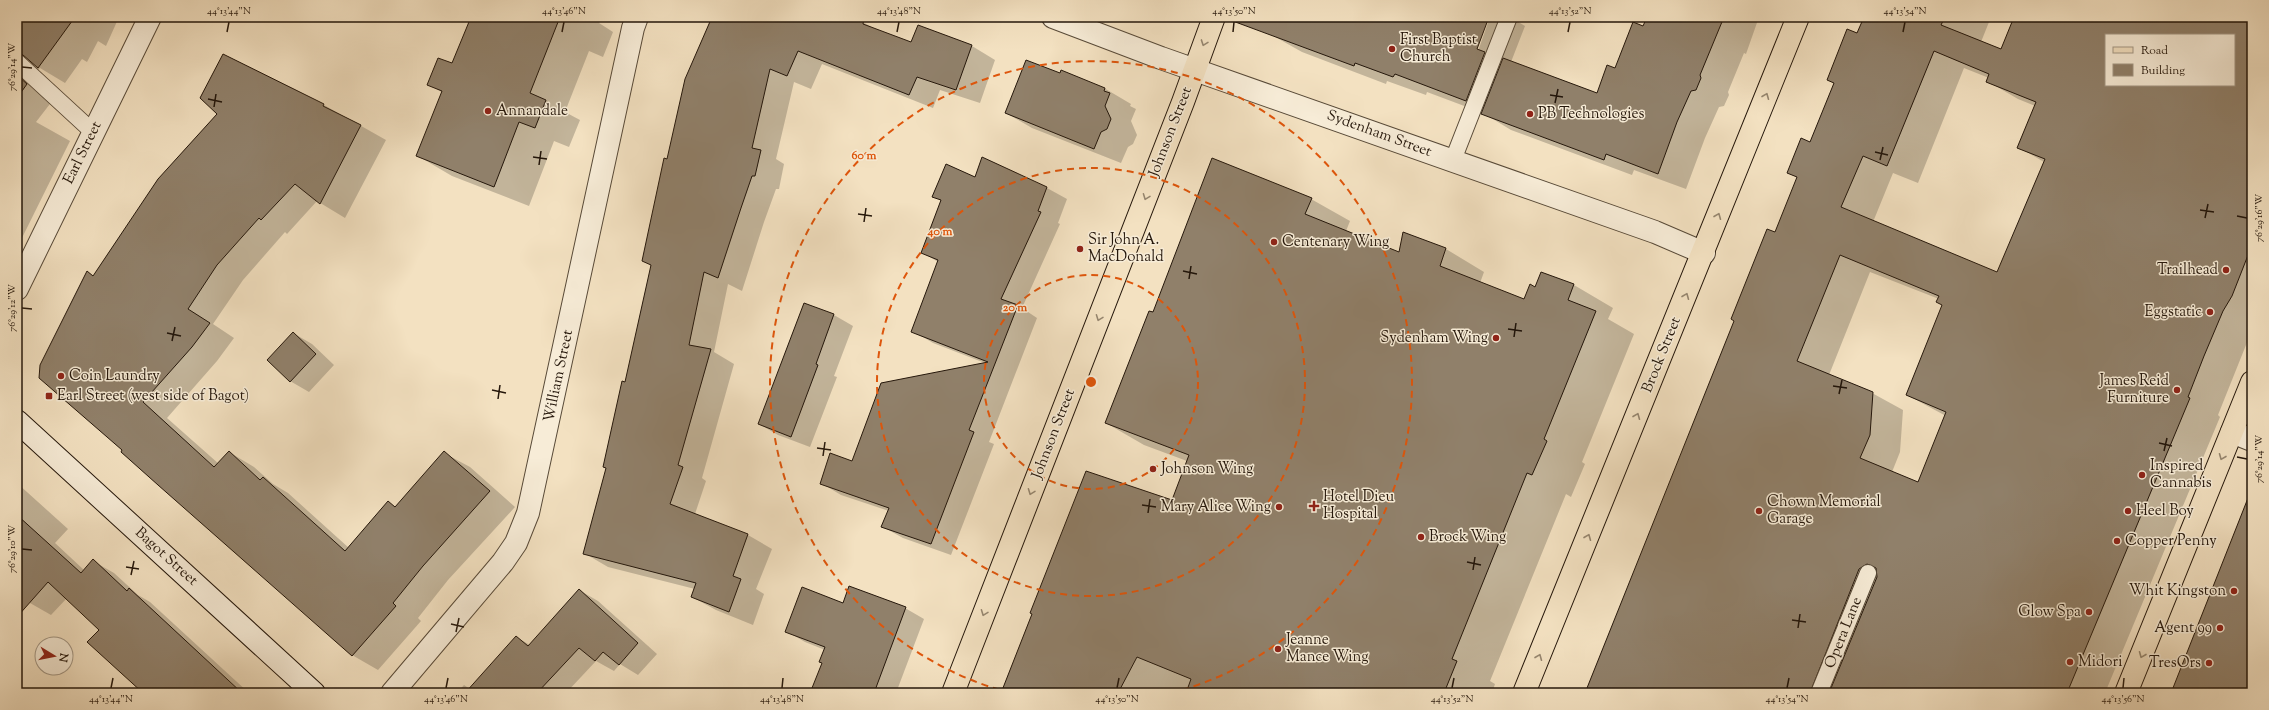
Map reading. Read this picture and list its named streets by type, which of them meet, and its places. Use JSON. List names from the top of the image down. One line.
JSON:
{"streets":{"main road":["Johnson Street","Brock Street"],"street":["Sydenham Street","Earl Street","William Street","Bagot Street"],"lane":["Opera Lane"]},"crossings":[["Johnson Street","Sydenham Street"],["Sydenham Street","Brock Street"]],"one_way":["Johnson Street","Brock Street"],"places":{"other":["First Baptist Church","Annandale","PB Technologies","Centenary Wing","Sir John A. MacDonald","Trailhead","Eggstatic","Sydenham Wing","Coin Laundry","James Reid Furniture","Johnson Wing","Inspired Cannabis","Mary Alice Wing","Chown Memorial Garage","Heel Boy","Brock Wing","Copper Penny","Whit Kingston","Glow Spa","Agent 99","Jeanne Mance Wing","Midori","TresOrs"],"transit":["Earl Street (west side of Bagot)"],"health":["Hotel Dieu Hospital"]},"legend":["Road","Building"],"north":"right","coordinates":["44°13'44\"N","44°13'46\"N","44°13'48\"N","44°13'50\"N","44°13'52\"N","44°13'54\"N","76°29'14\"W","76°29'16\"W","76°29'12\"W","76°29'10\"W","44°13'56\"N"],"rings":["60 m","40 m","20 m"]}
